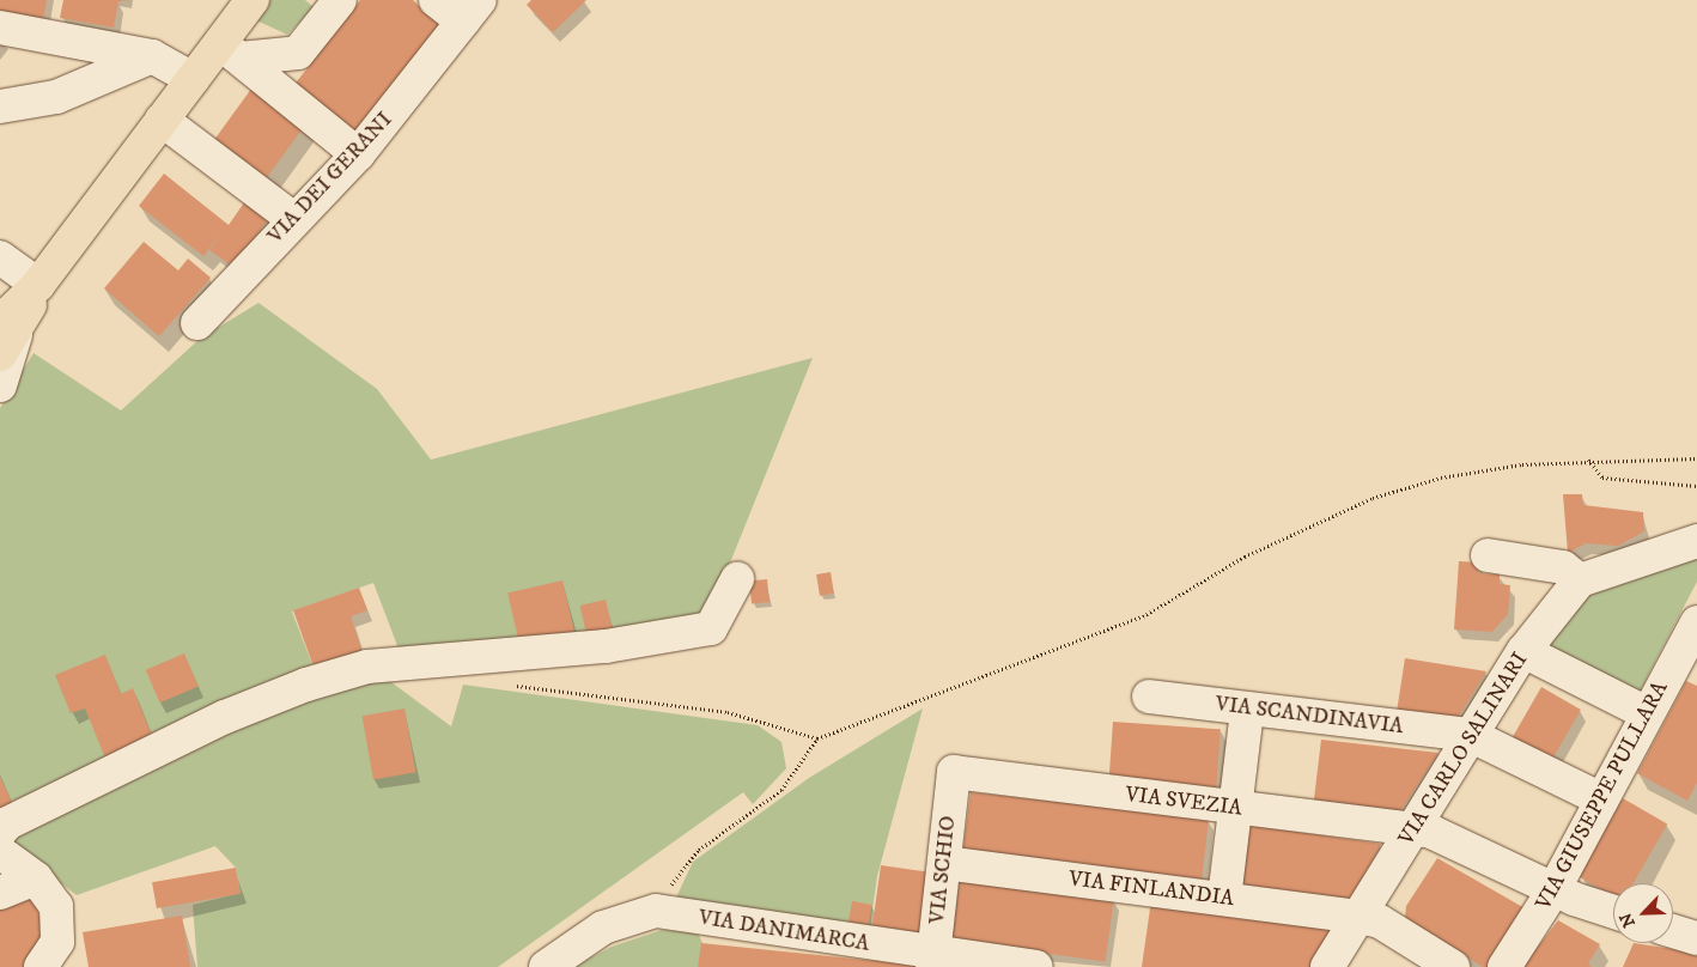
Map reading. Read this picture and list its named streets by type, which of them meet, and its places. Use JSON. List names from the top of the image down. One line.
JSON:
{"streets":{"street":["VIA DEI GERANI","VIA SCANDINAVIA","VIA CARLO SALINARI","VIA GIUSEPPE PULLARA","VIA SVEZIA","VIA SCHIO","VIA FINLANDIA","VIA DANIMARCA"]},"crossings":[["VIA SCANDINAVIA","VIA CARLO SALINARI"],["VIA SCANDINAVIA","VIA GIUSEPPE PULLARA"],["VIA CARLO SALINARI","VIA SVEZIA"],["VIA CARLO SALINARI","VIA FINLANDIA"],["VIA GIUSEPPE PULLARA","VIA SVEZIA"],["VIA SVEZIA","VIA SCHIO"],["VIA SCHIO","VIA FINLANDIA"],["VIA SCHIO","VIA DANIMARCA"]],"north":"bottom left"}
